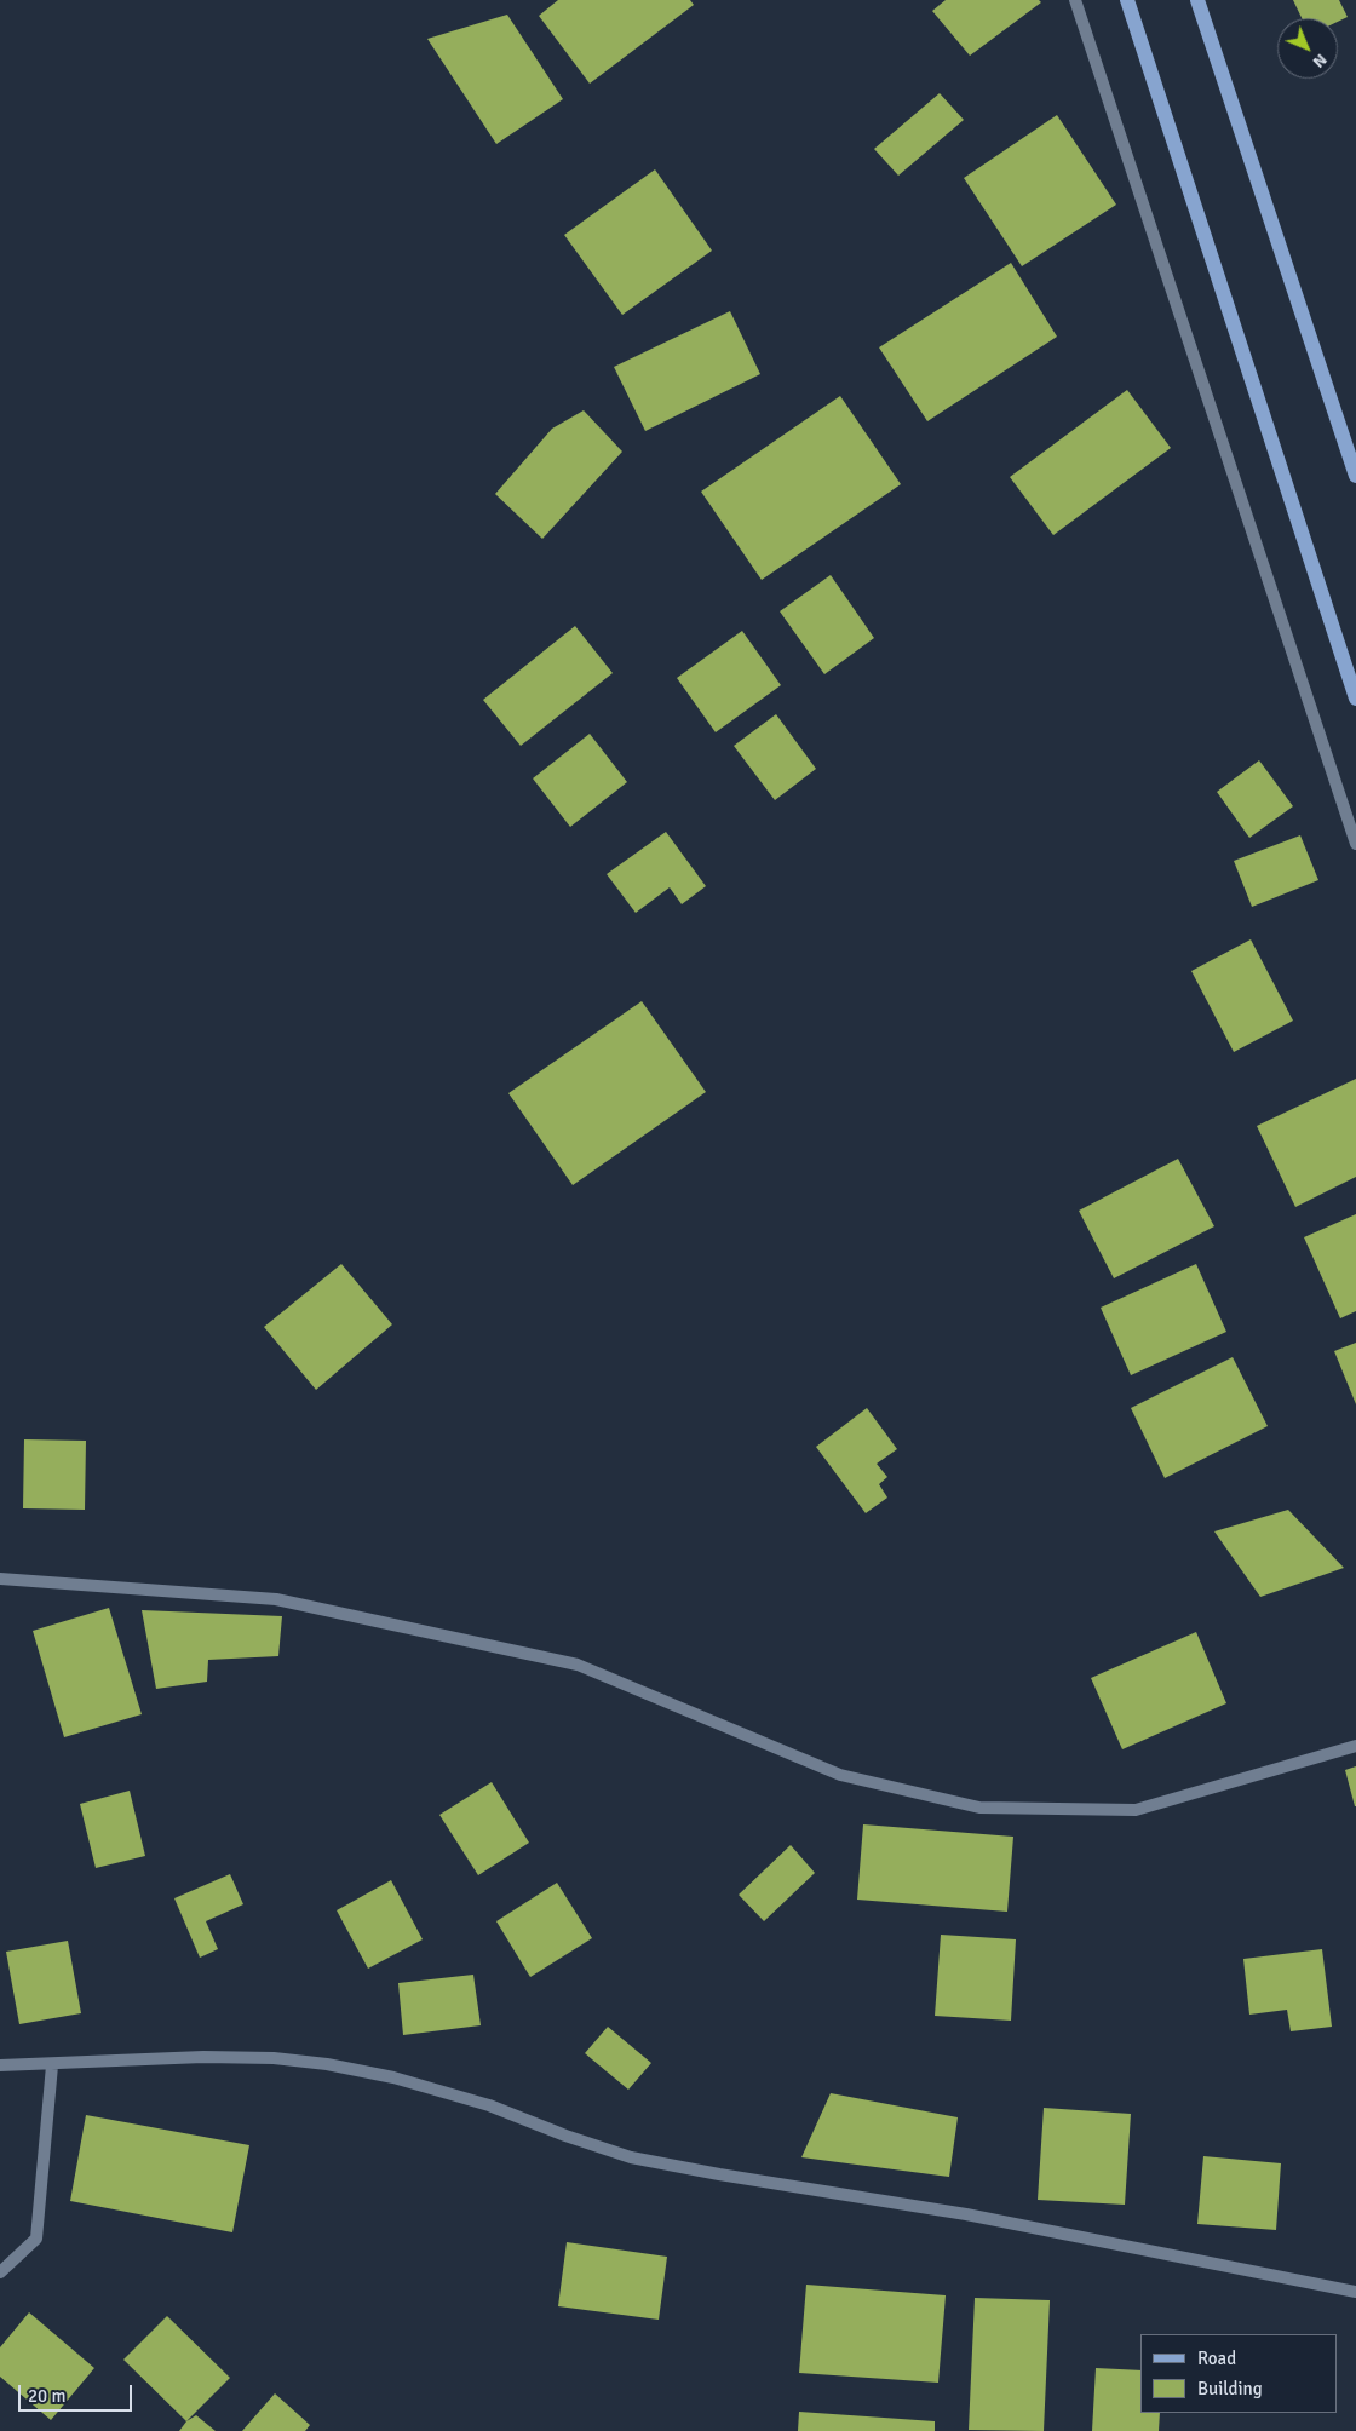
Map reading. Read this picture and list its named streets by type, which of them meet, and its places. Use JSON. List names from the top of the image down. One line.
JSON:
{"legend":["Road","Building"],"scale_bar":"20 m","north":"bottom right"}
